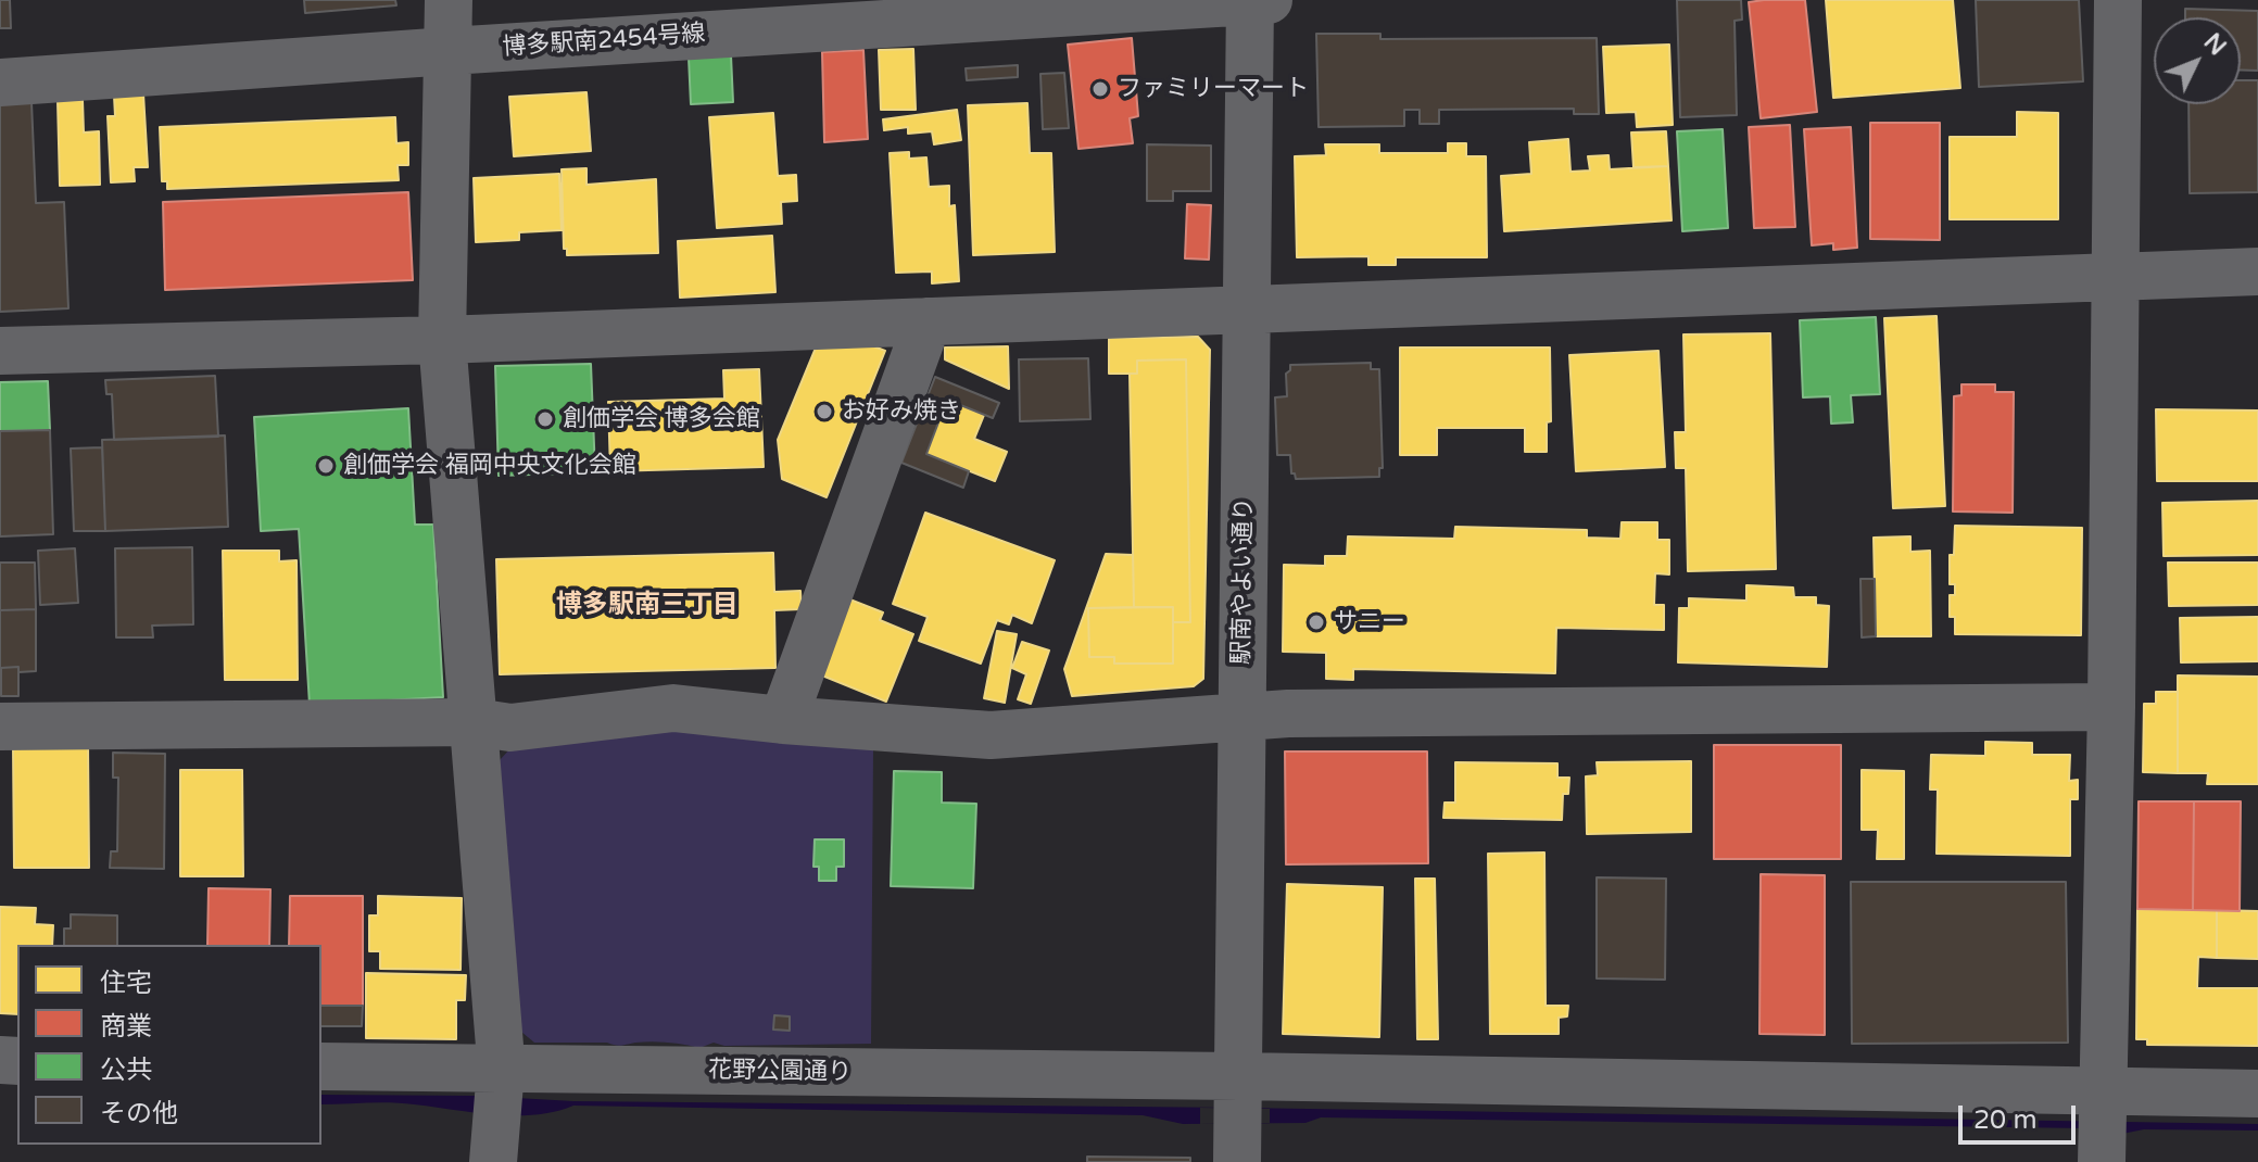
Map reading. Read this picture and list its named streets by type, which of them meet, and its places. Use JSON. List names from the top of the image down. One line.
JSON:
{"streets":{"street":["博多駅南2454号線","駅南やよい通り","花野公園通り"]},"crossings":[["博多駅南2454号線","駅南やよい通り"],["駅南やよい通り","花野公園通り"]],"districts":["博多駅南三丁目"],"places":["ファミリーマート","お好み焼き","創価学会 博多会館","創価学会 福岡中央文化会館","サニー"],"legend":["住宅","商業","公共","その他"],"scale_bar":"20 m","north":"top right"}
